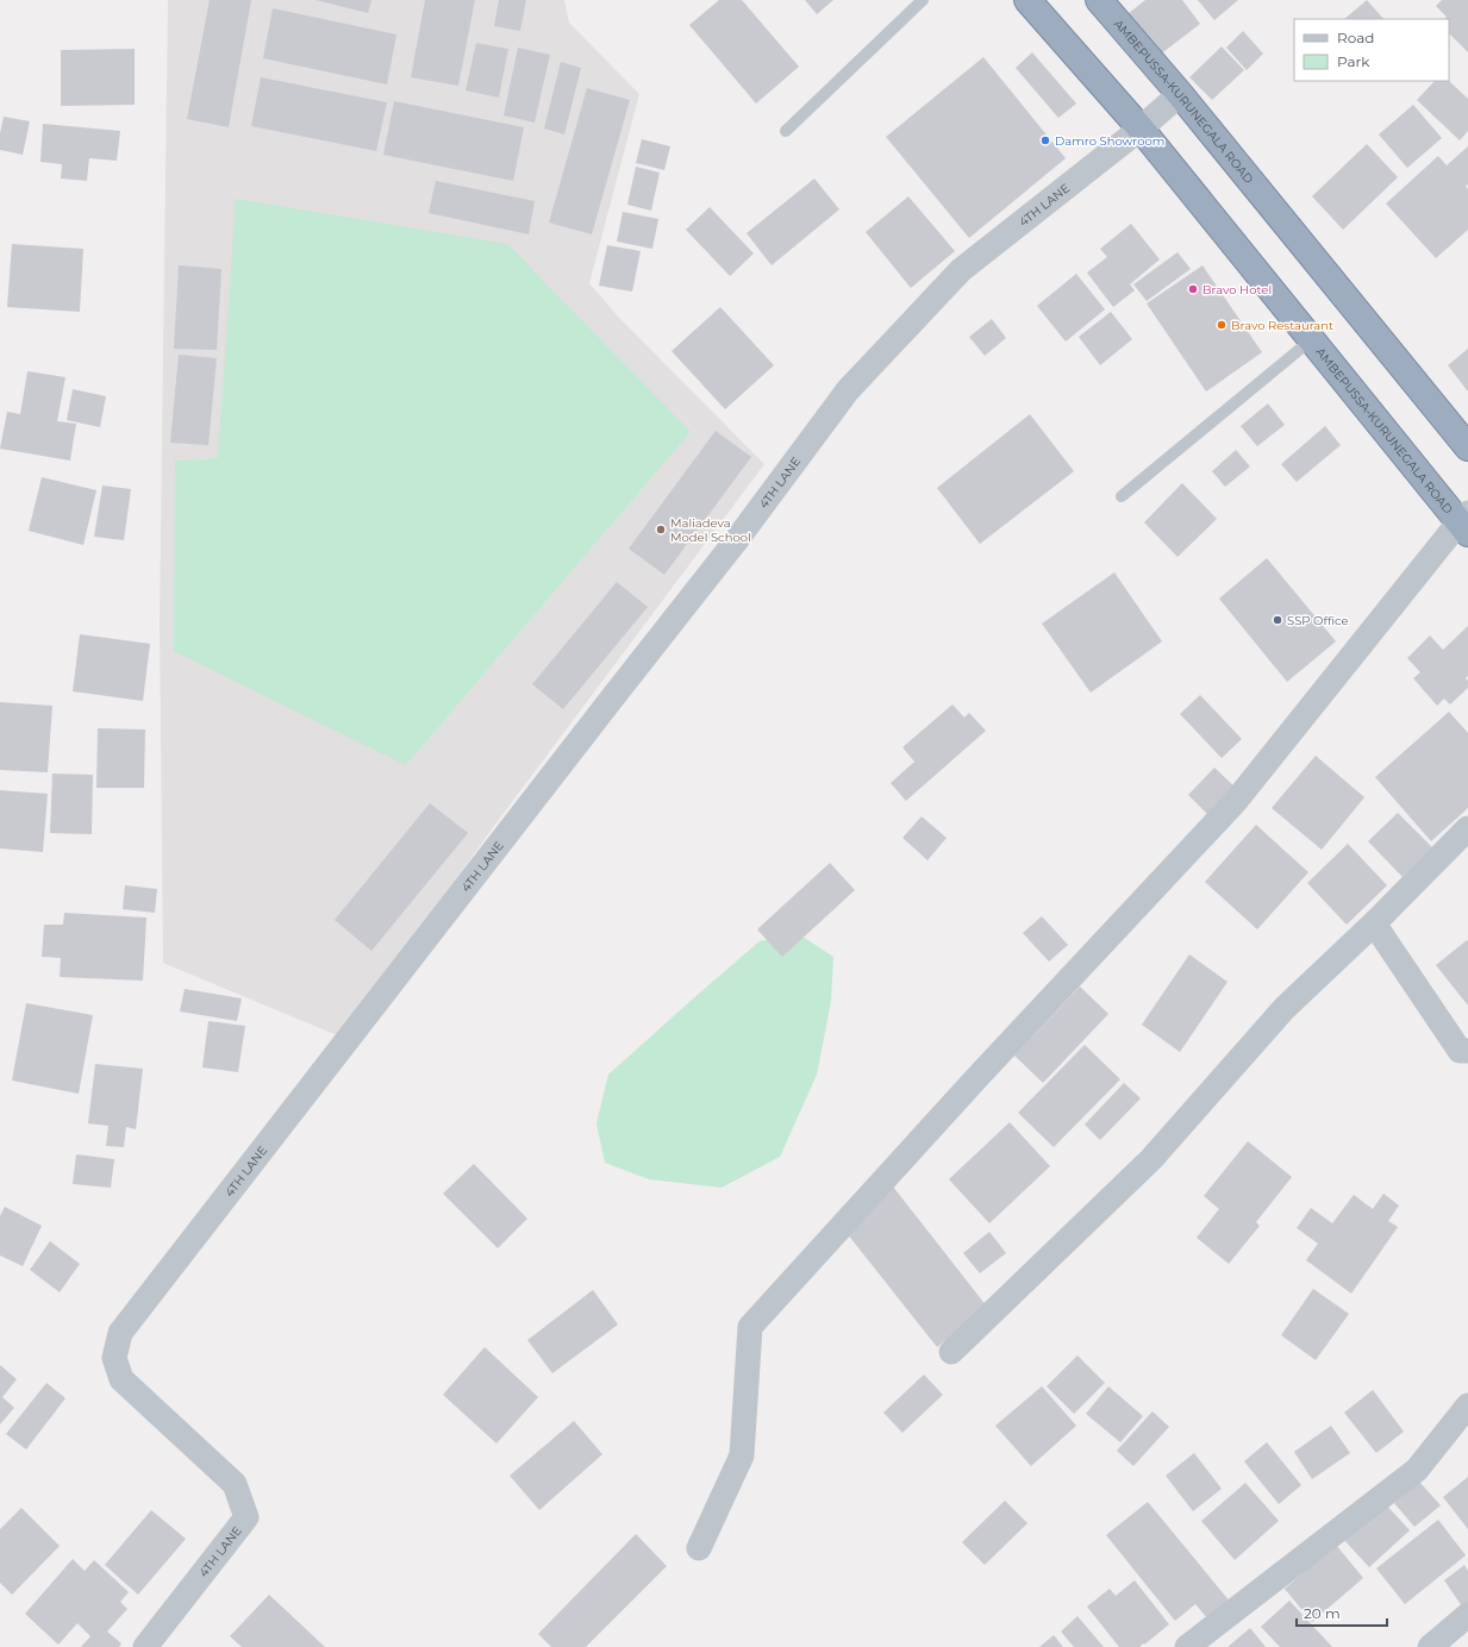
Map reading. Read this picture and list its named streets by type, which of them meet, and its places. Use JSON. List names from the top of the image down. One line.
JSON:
{"streets":{"highway":["AMBEPUSSA-KURUNEGALA ROAD"],"street":["4TH LANE"]},"crossings":[["AMBEPUSSA-KURUNEGALA ROAD","4TH LANE"]],"places":["Damro Showroom","Bravo Hotel","Bravo Restaurant","Maliadeva Model School","SSP Office"],"legend":["Road","Park"],"scale_bar":"20 m"}
